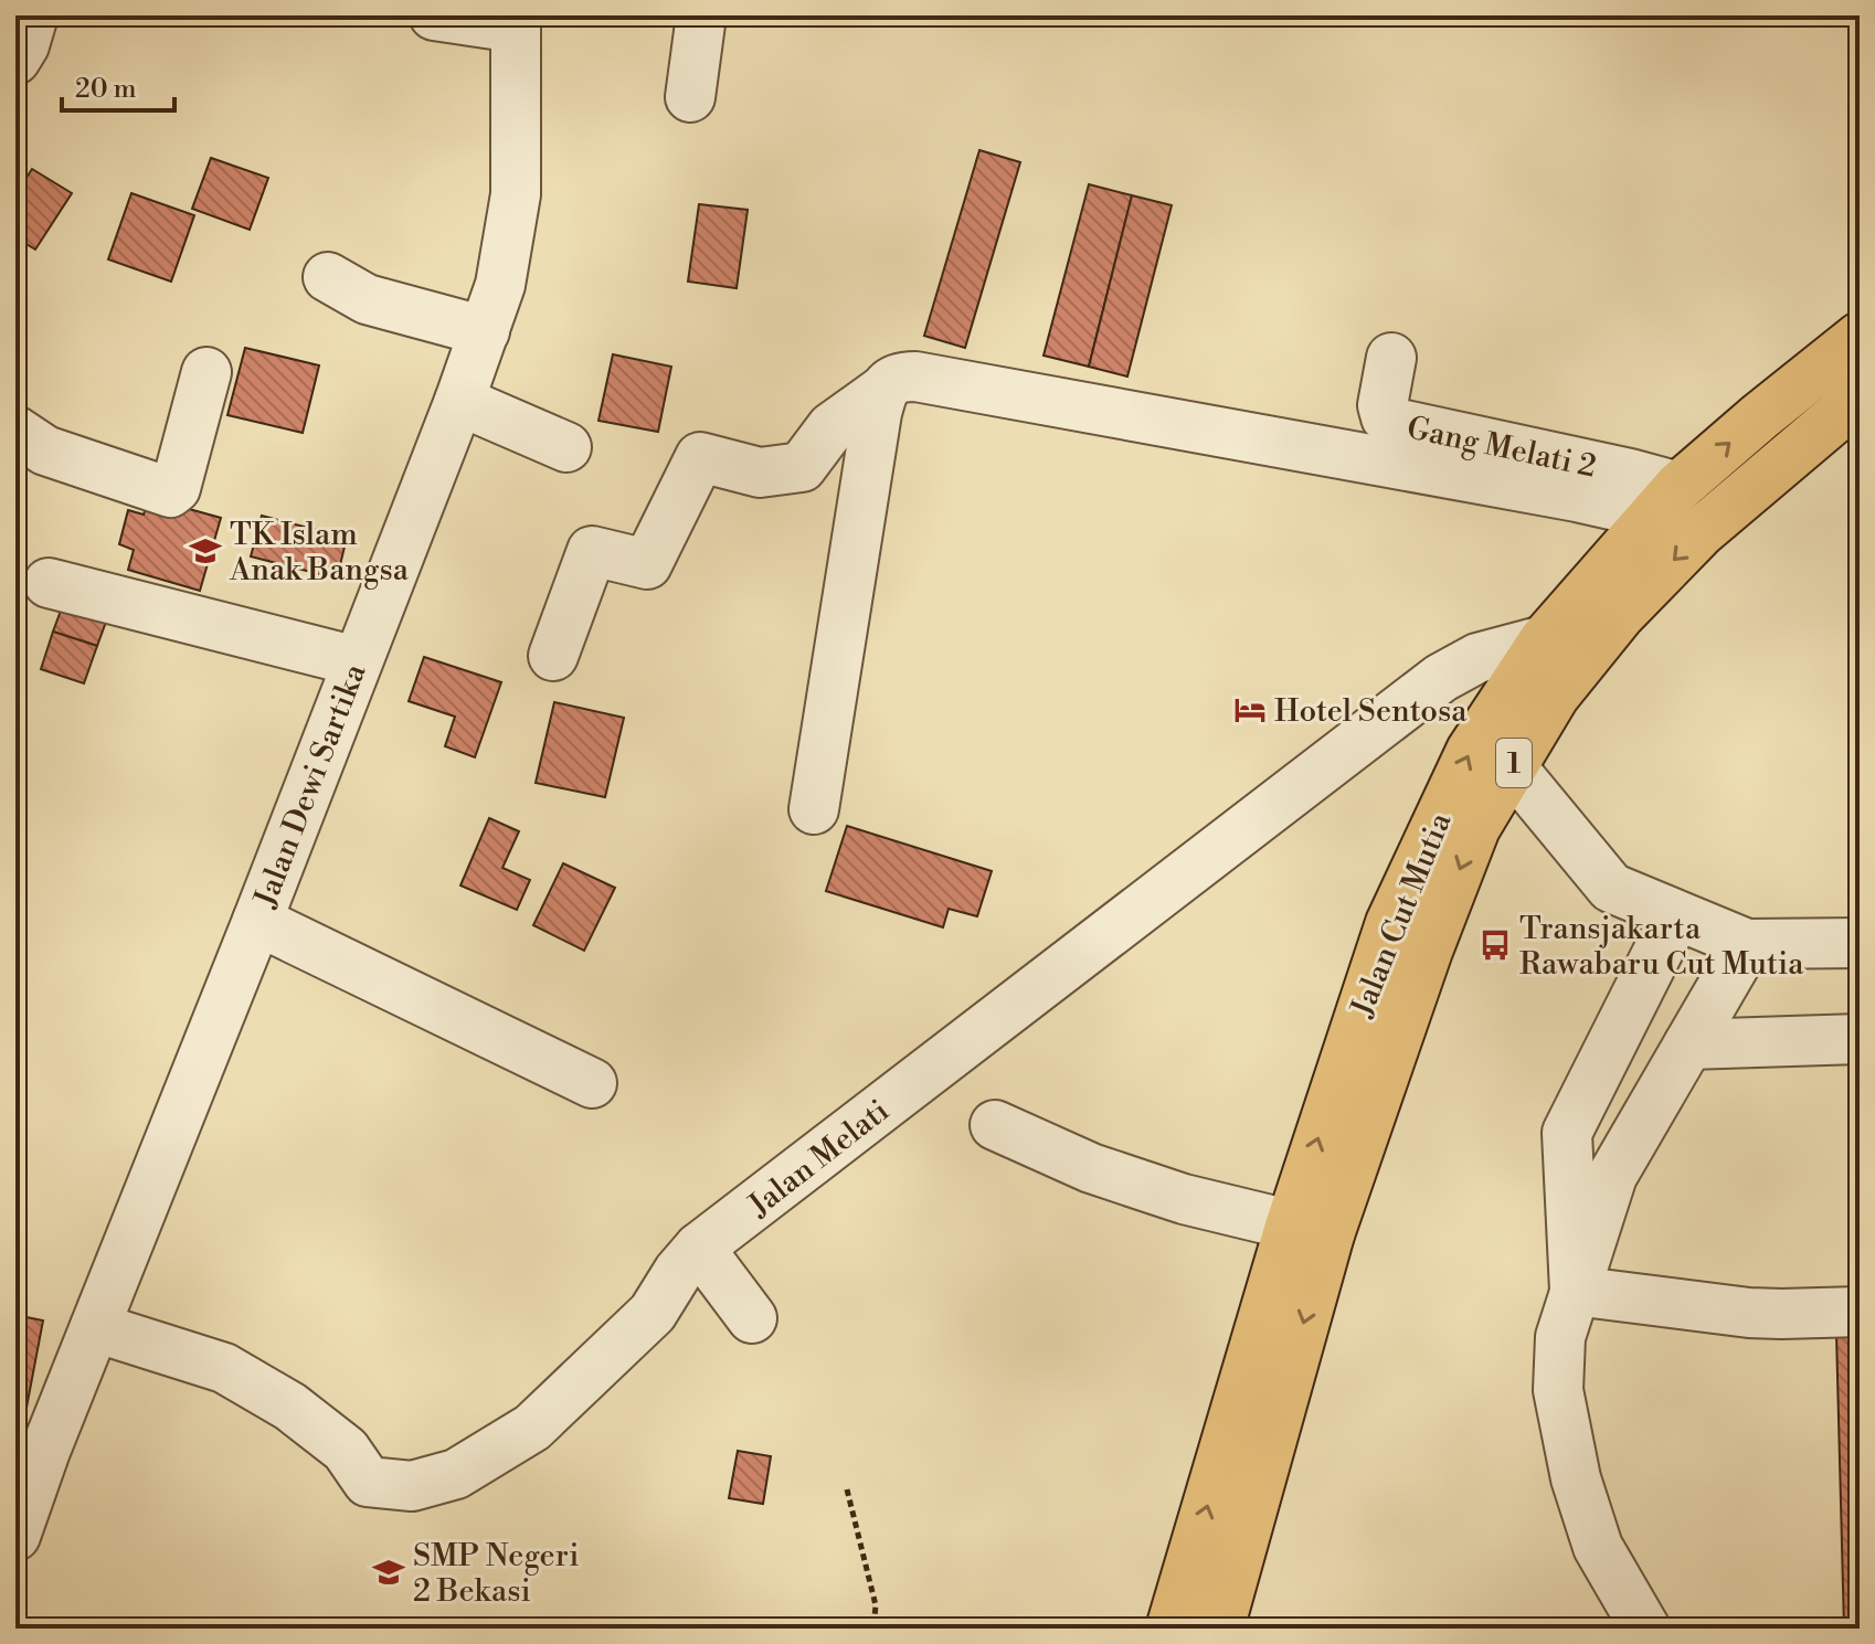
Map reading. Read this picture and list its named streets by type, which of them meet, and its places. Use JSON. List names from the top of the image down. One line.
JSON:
{"streets":{"highway":["1","Jalan Cut Mutia"],"street":["Gang Melati 2","Jalan Dewi Sartika","Jalan Melati"]},"crossings":[["Gang Melati 2","Jalan Cut Mutia"],["Jalan Dewi Sartika","Jalan Melati"],["Jalan Cut Mutia","Jalan Melati"]],"places":{"school or university":["TK Islam Anak Bangsa","SMP Negeri 2 Bekasi"],"hotel":["Hotel Sentosa"],"bus stop":["Transjakarta Rawabaru Cut Mutia"]},"scale_bar":"20 m"}
